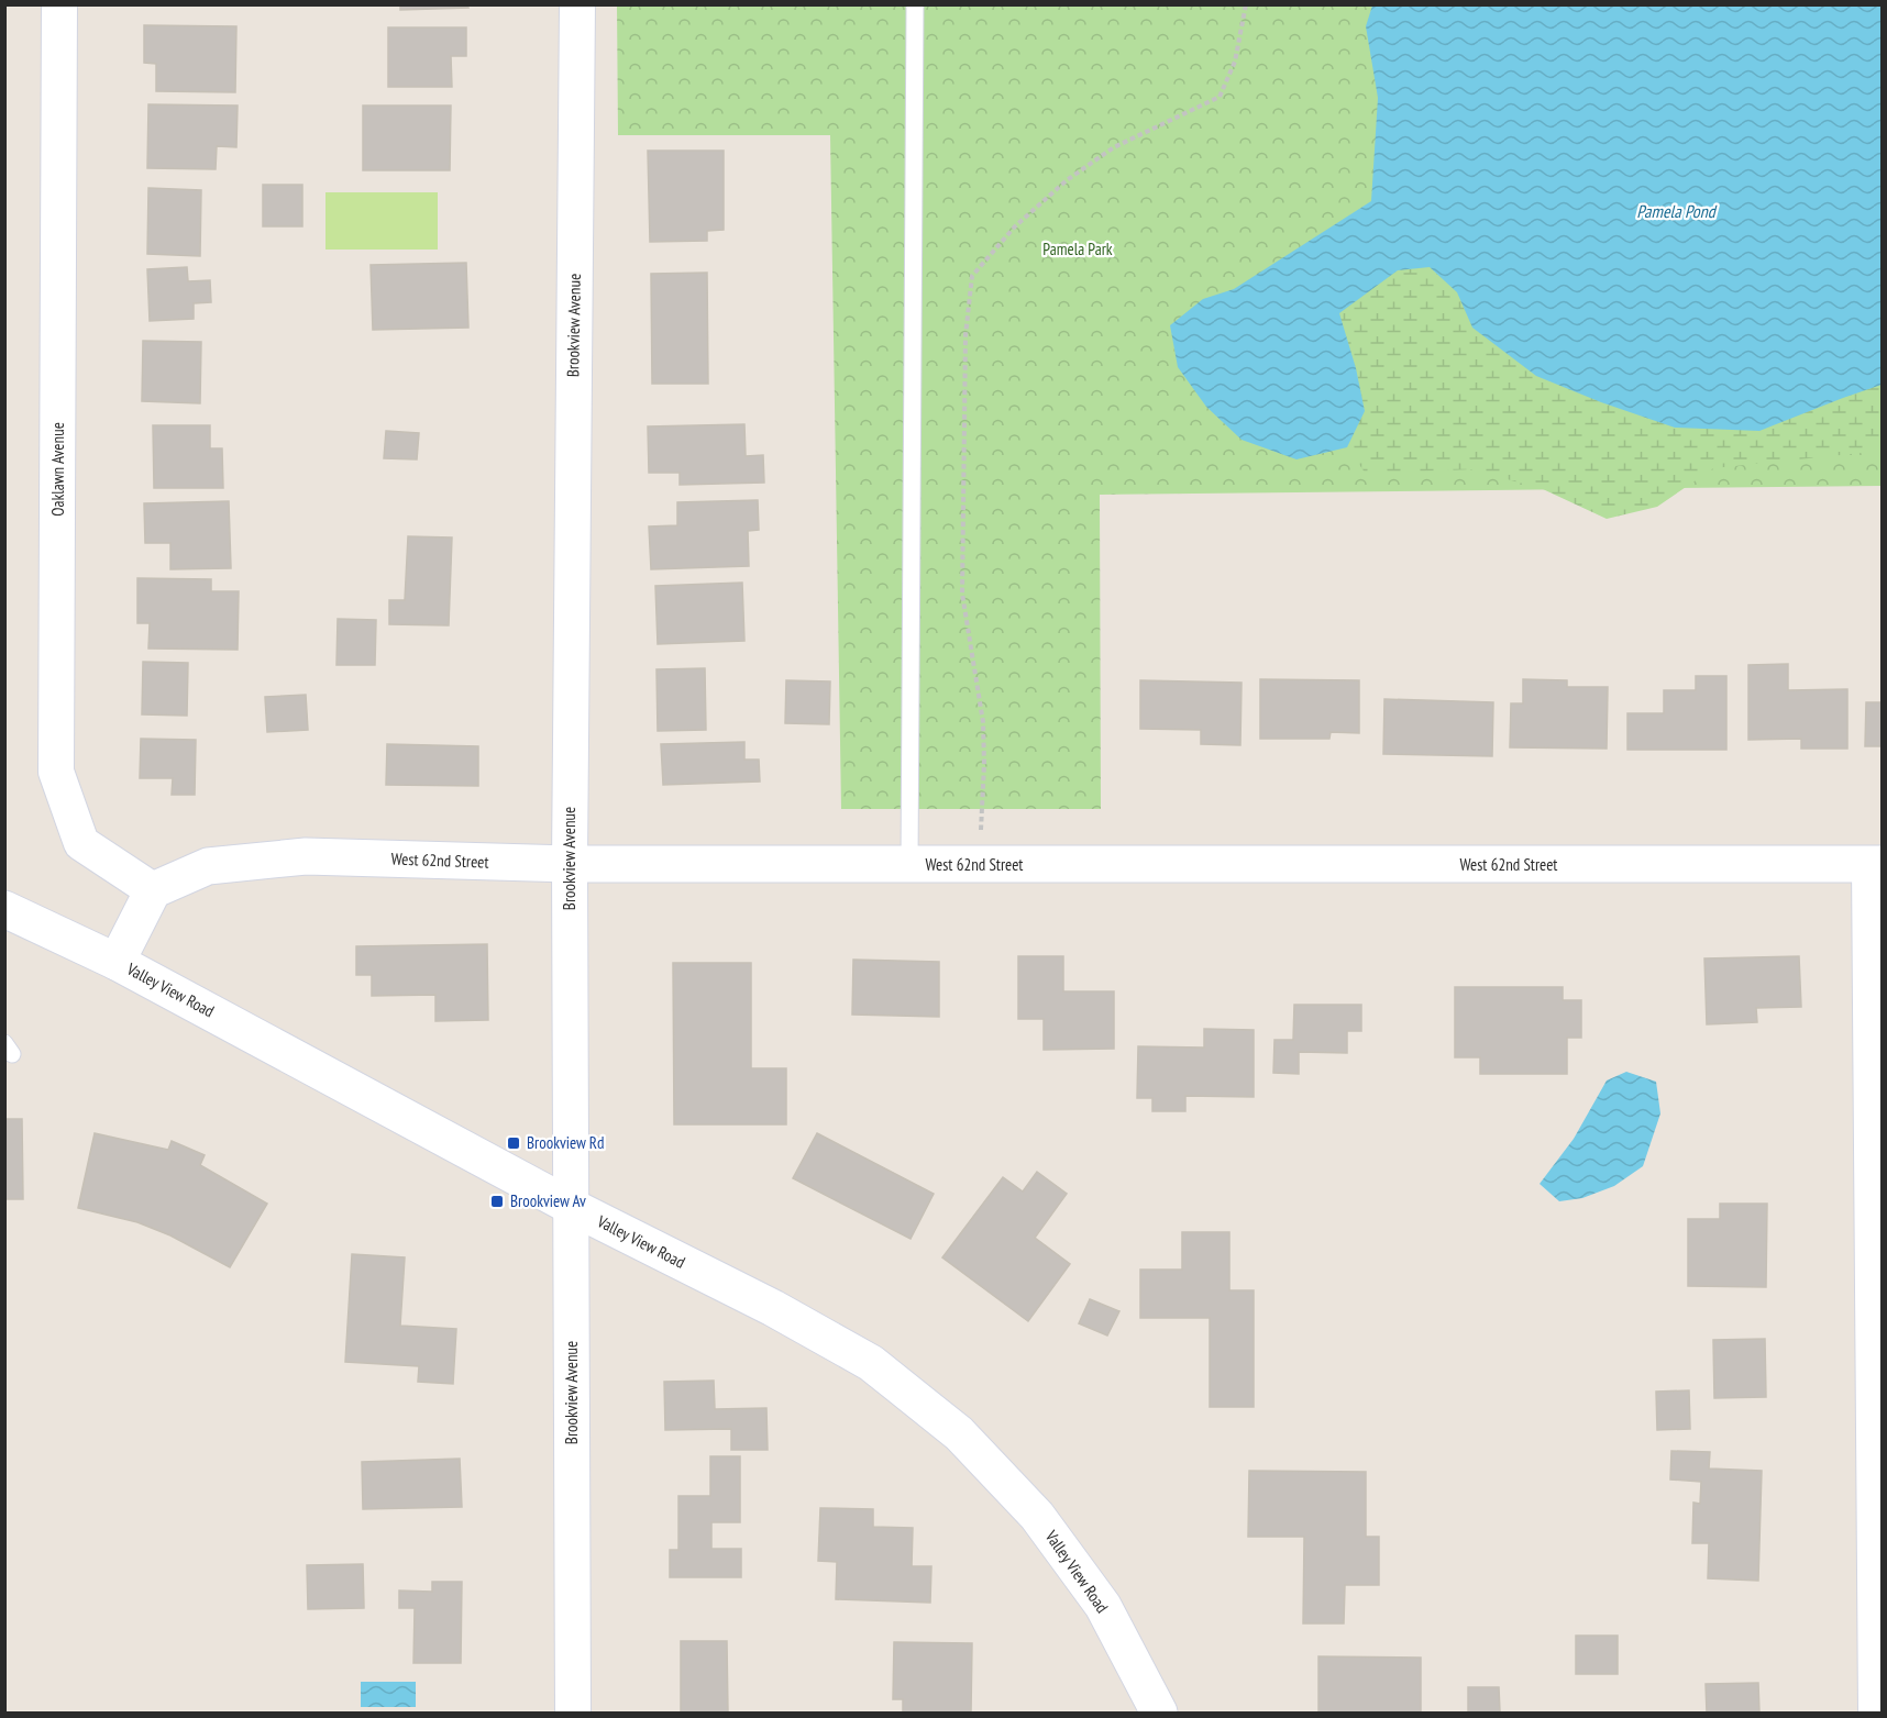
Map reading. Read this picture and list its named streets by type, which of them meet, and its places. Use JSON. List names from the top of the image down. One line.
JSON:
{"streets":{"street":["Brookview Avenue","Oaklawn Avenue","West 62nd Street","Valley View Road"]},"crossings":[["Brookview Avenue","West 62nd Street"],["Brookview Avenue","Valley View Road"],["Oaklawn Avenue","West 62nd Street"]],"water":["Pamela Pond"],"parks":["Pamela Park"],"places":{"transit":["Brookview Rd","Brookview Av"]}}
